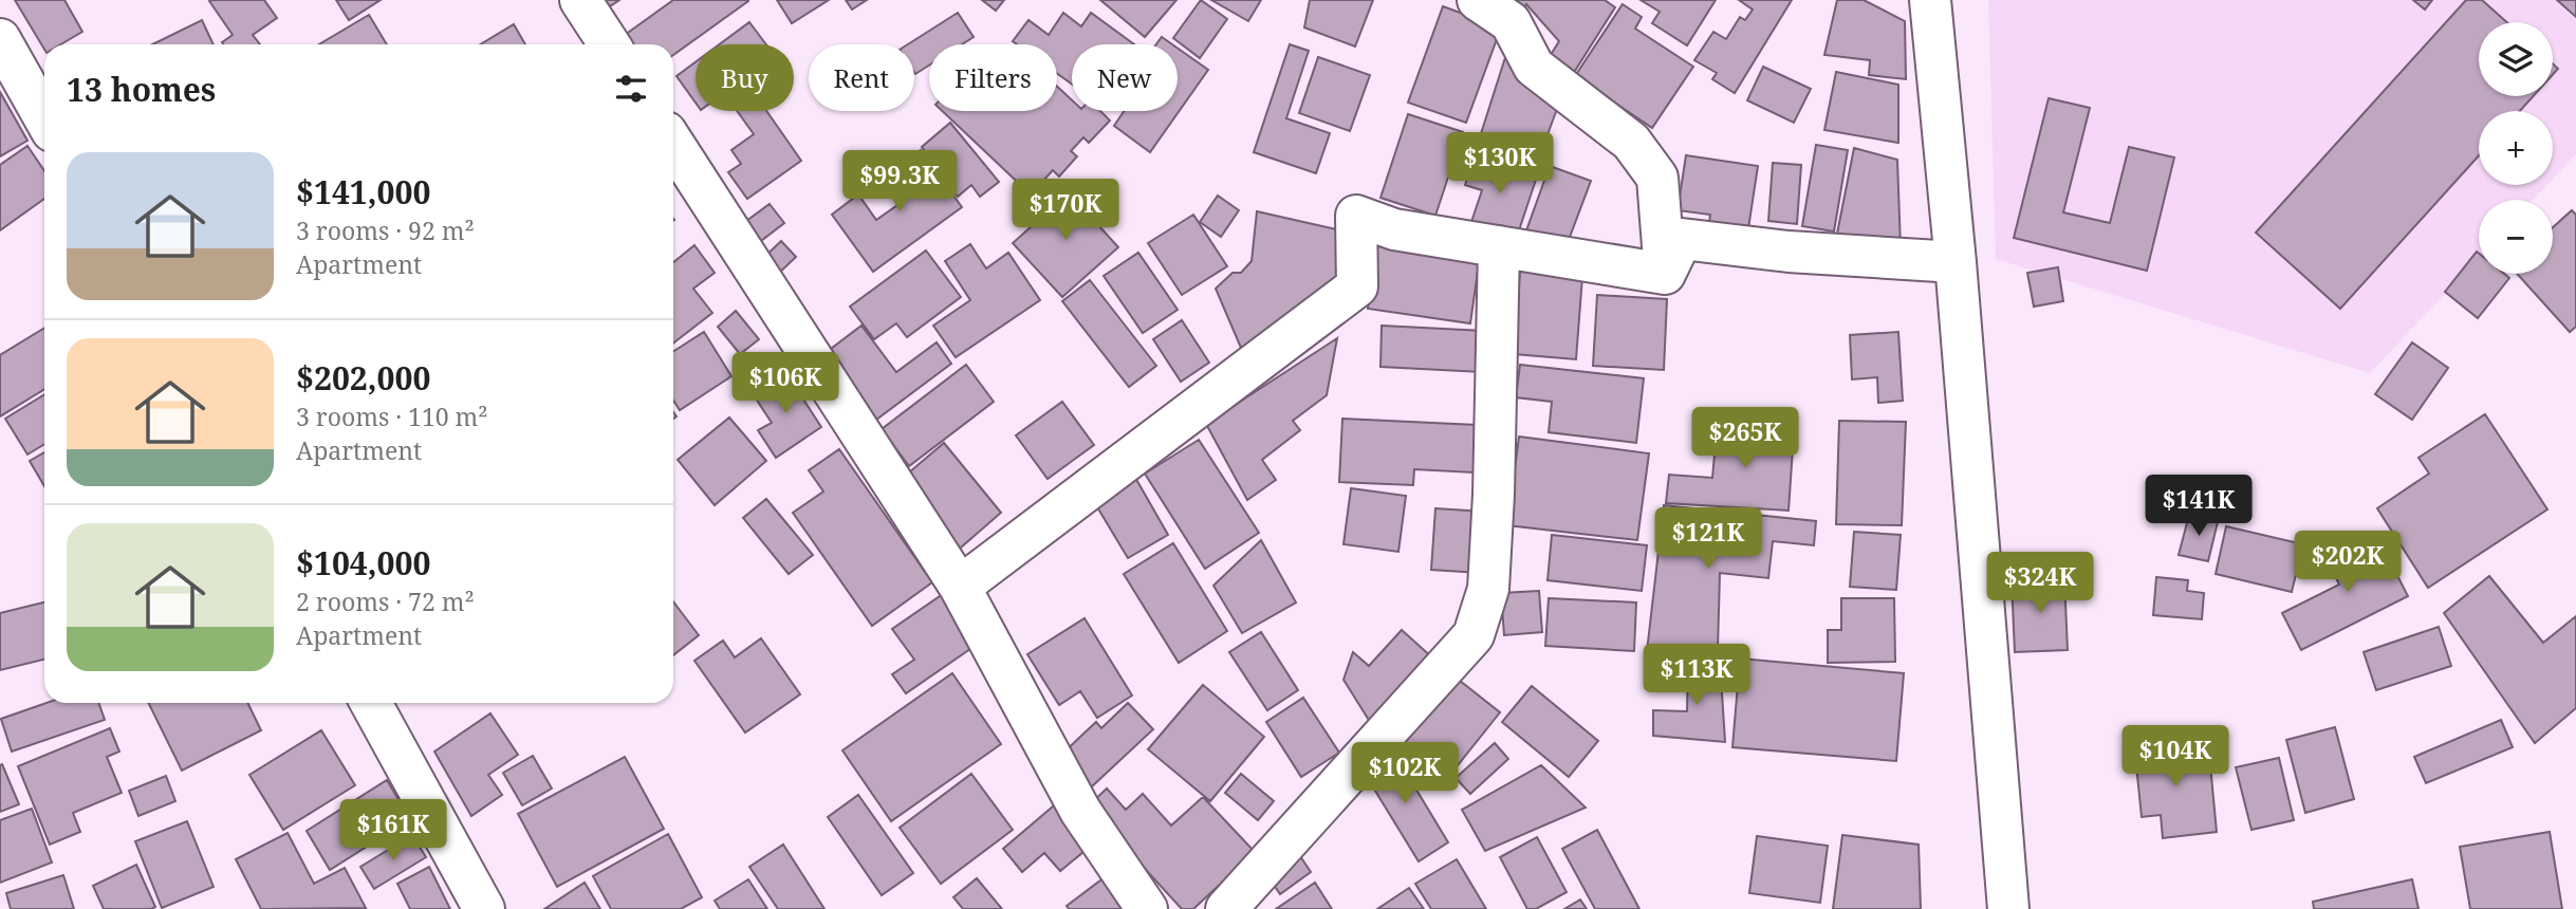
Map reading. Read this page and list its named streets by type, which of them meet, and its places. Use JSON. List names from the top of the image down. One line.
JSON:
{"page":{"map_buttons":["+","−"],"chip":["Buy","Rent","Filters","New"],"heading":"13 homes","price":["$130K","$99.3K","$170K","$106K","$265K","$141K","$121K","$202K","$324K","$113K","$104K","$102K","$161K"],"list":[{"name":"$141,000","note":"3 rooms · 92 m² · Apartment"},{"name":"$202,000","note":"3 rooms · 110 m² · Apartment"},{"name":"$104,000","note":"2 rooms · 72 m² · Apartment"}]}}
